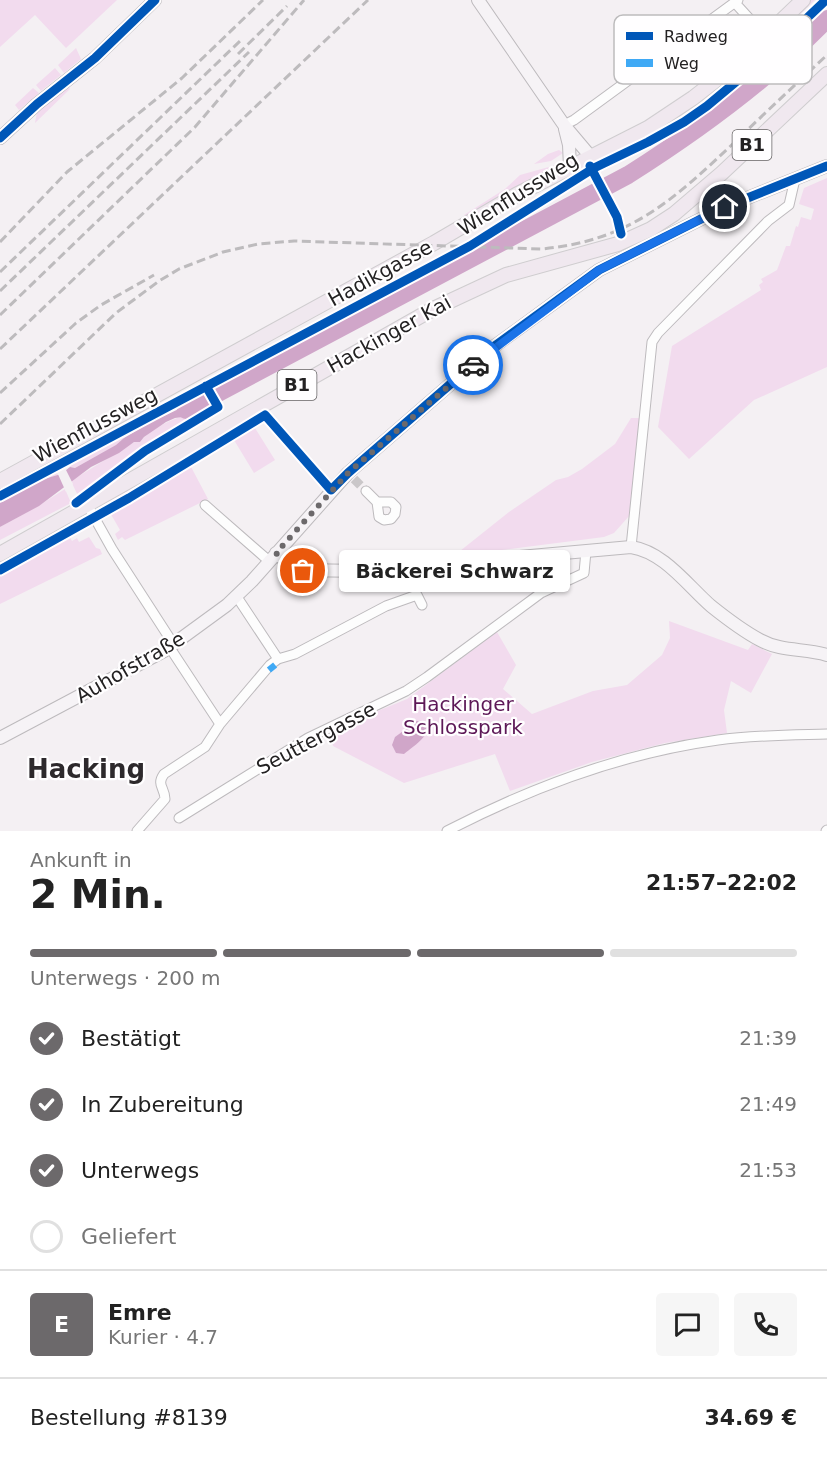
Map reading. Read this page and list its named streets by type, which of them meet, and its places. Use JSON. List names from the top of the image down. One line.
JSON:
{"streets":{"main road":["B1","Hadikgasse","Hackinger Kai"],"street":["Auhofstraße","Seuttergasse"],"cycle path":["Wienflussweg"]},"crossings":[["B1","Hackinger Kai"]],"districts":["Hacking"],"parks":["Hackinger Schlosspark"],"places":["Bäckerei Schwarz"],"legend":["Radweg","Weg"],"page":{"bubble":"Bäckerei Schwarz","heading":["2 Min.","Ankunft in","21:57–22:02"],"panel":["Emre","Kurier · 4.7","Bestellung #8139","34.69 €"],"bar":"Unterwegs · 200 m","list":[["Bestätigt","21:39"],["In Zubereitung","21:49"],["Unterwegs","21:53"],"Geliefert"],"round":"E"}}
